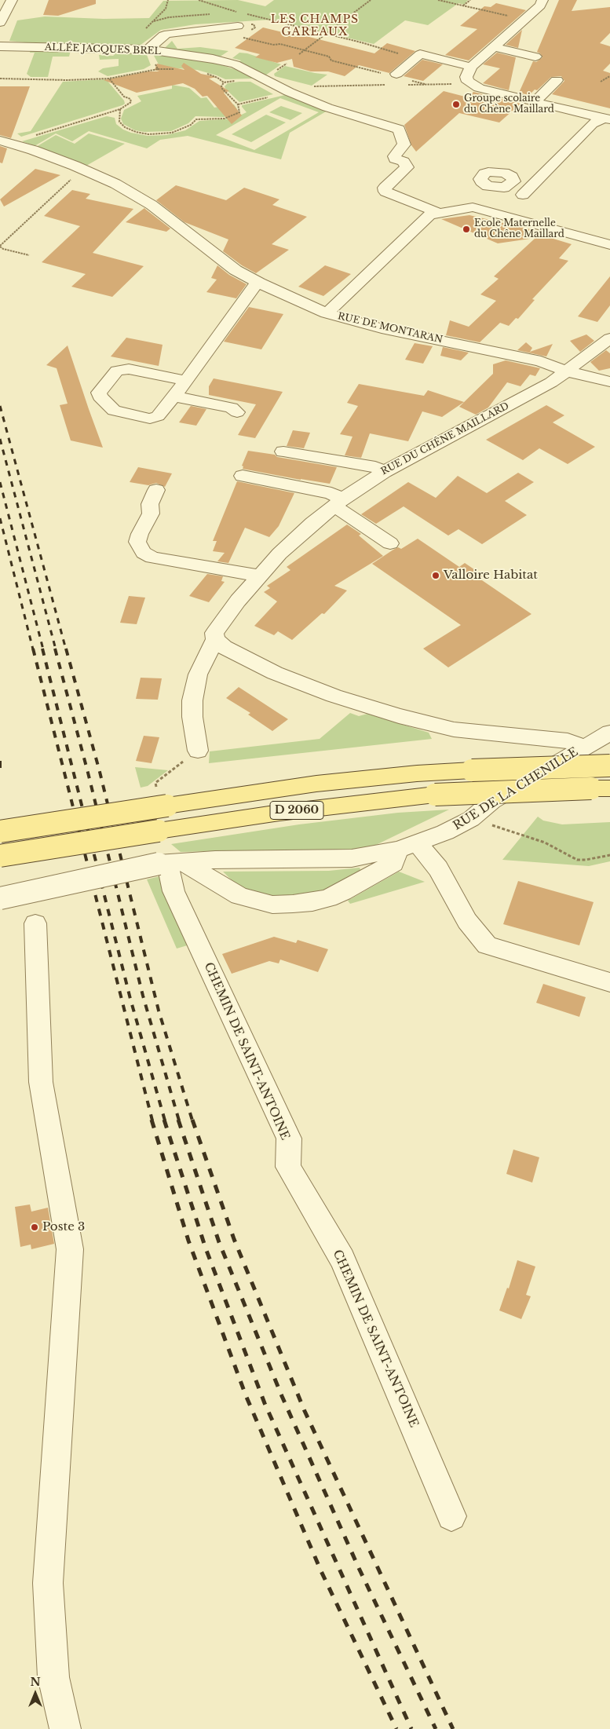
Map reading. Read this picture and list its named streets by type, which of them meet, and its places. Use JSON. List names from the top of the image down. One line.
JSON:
{"streets":{"main road":["D 2060"],"street":["ALLÉE JACQUES BREL","RUE DE MONTARAN","RUE DU CHÊNE MAILLARD","RUE DE LA CHENILLE","CHEMIN DE SAINT-ANTOINE"]},"crossings":[["RUE DE MONTARAN","RUE DU CHÊNE MAILLARD"],["RUE DE LA CHENILLE","CHEMIN DE SAINT-ANTOINE"]],"districts":["LES CHAMPS GAREAUX"],"places":["Groupe scolaire du Chène Maillard","Ecole Maternelle du Chêne Maillard","Valloire Habitat","Poste 3"],"north":"top"}
